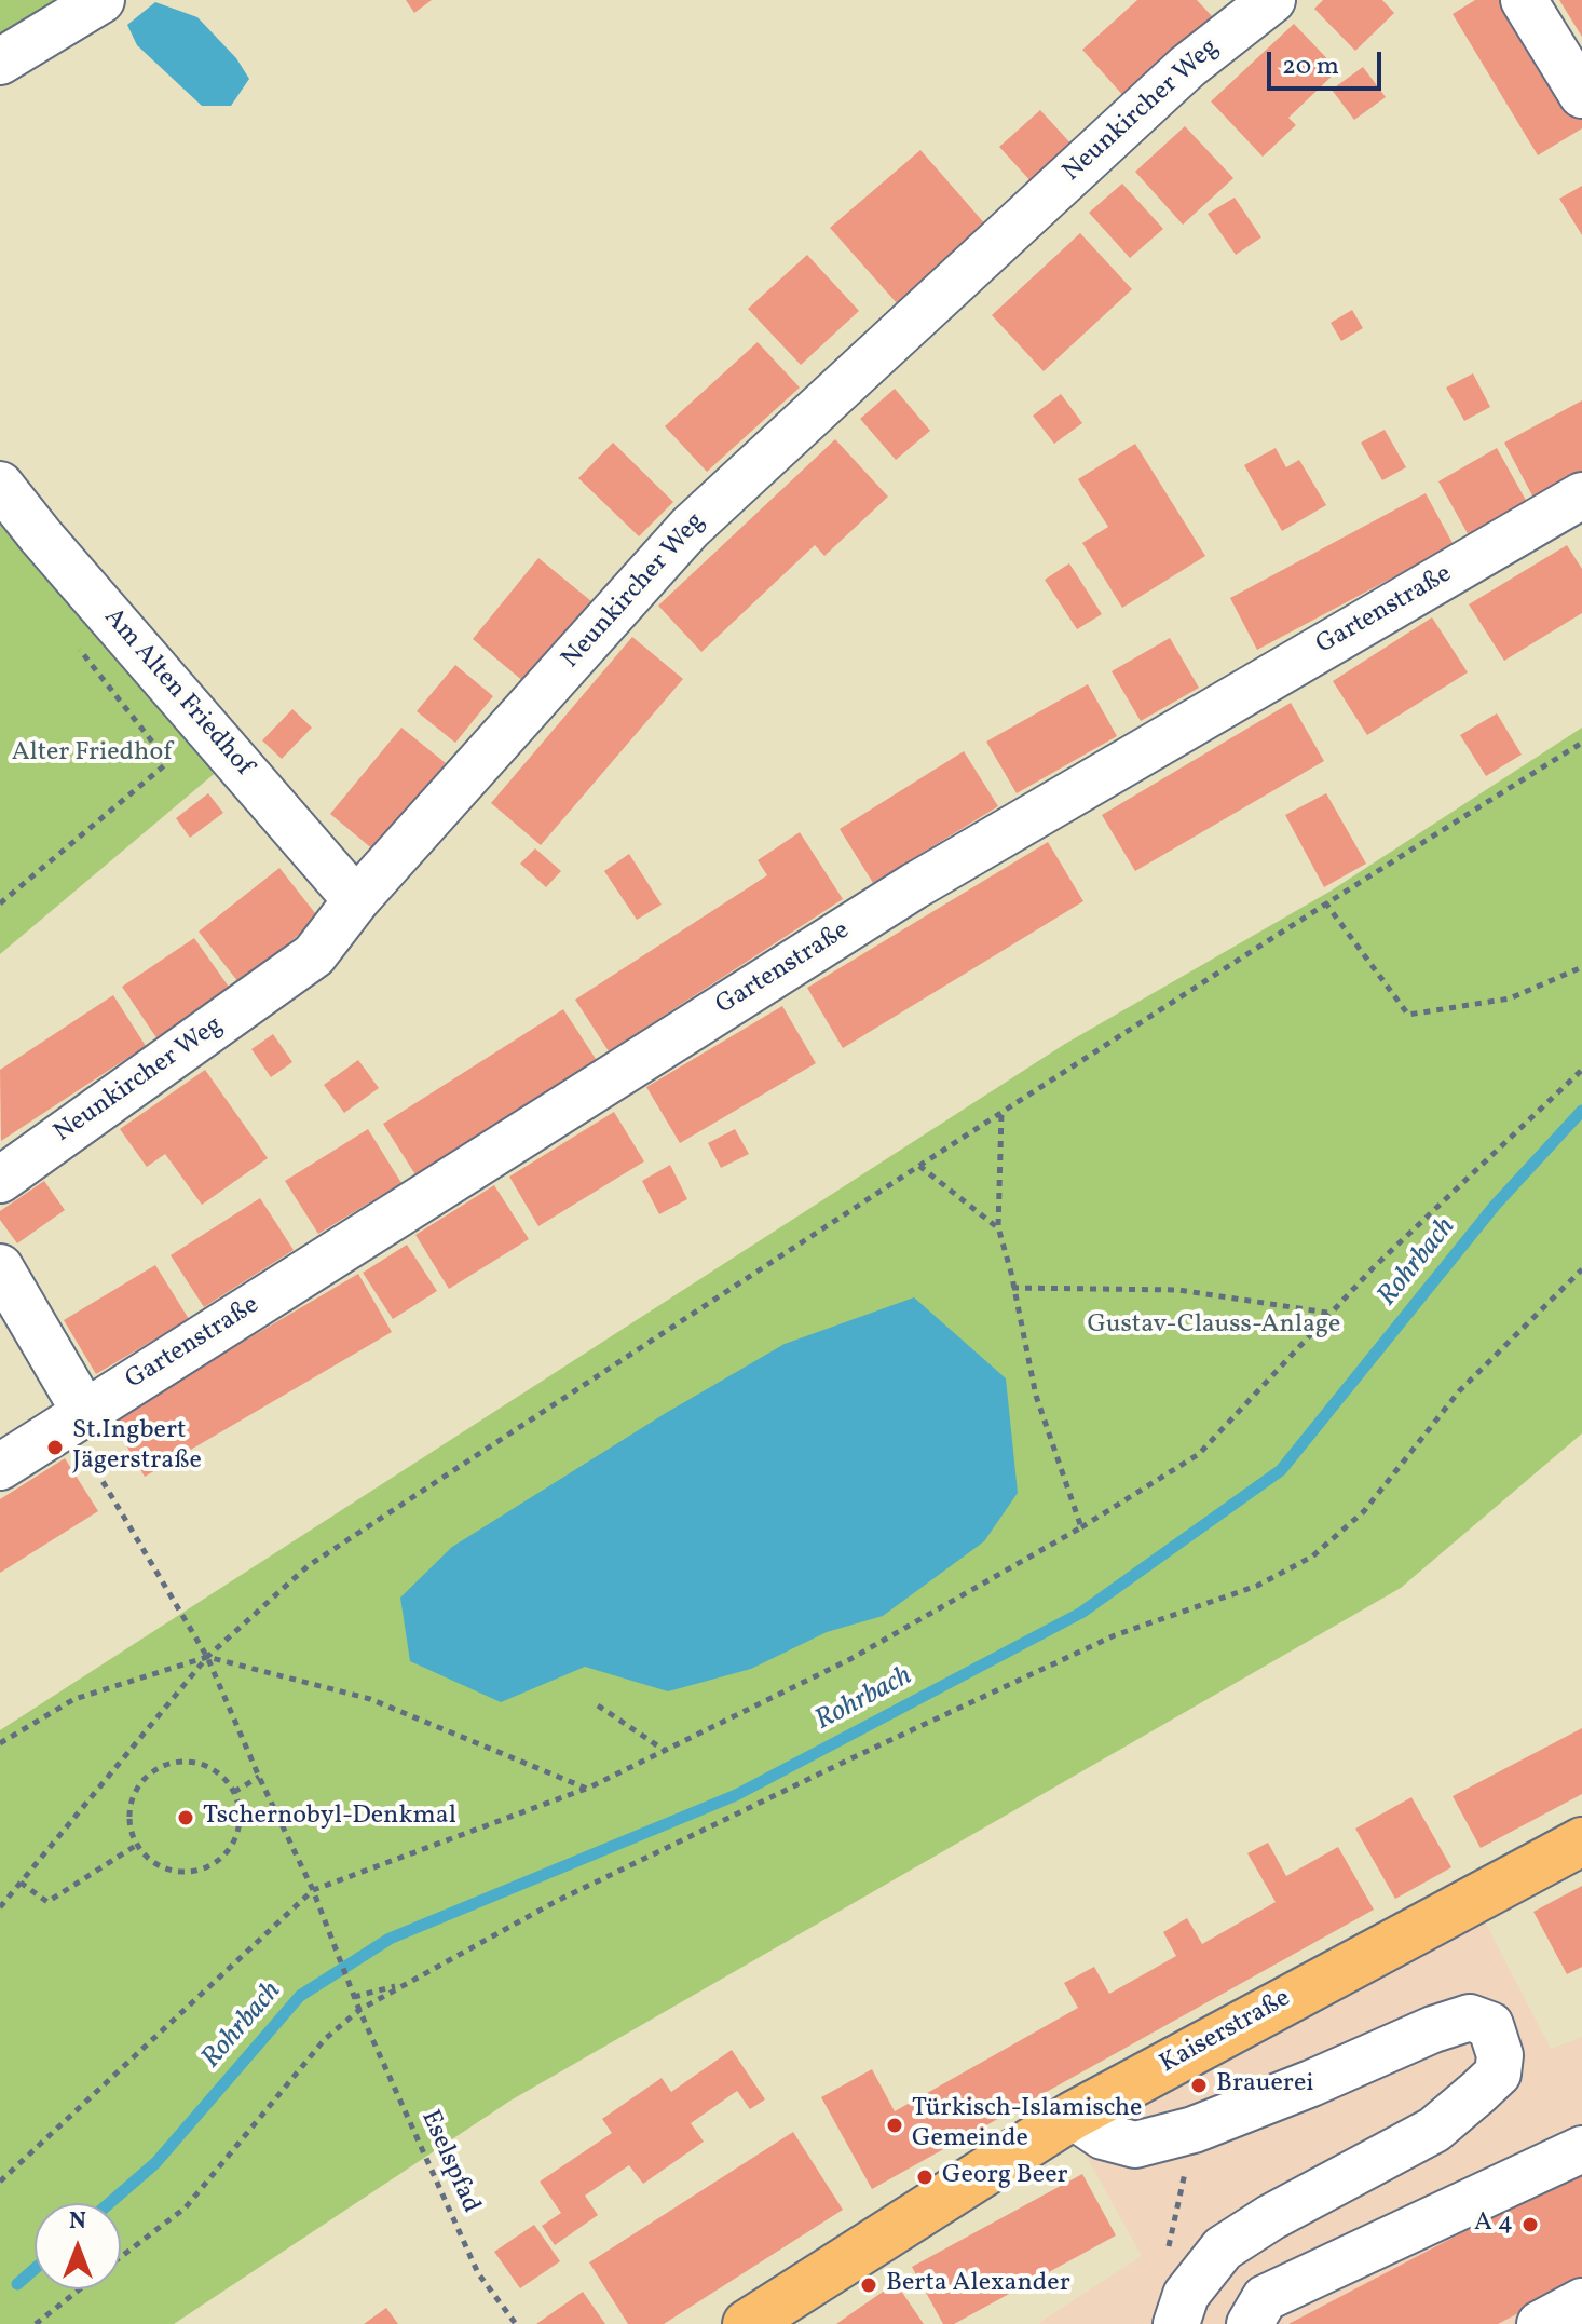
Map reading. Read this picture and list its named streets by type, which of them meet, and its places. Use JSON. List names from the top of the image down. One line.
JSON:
{"streets":{"main road":["Kaiserstraße"],"street":["Neunkircher Weg","Gartenstraße","Am Alten Friedhof"],"path":["Eselspfad"]},"crossings":[["Neunkircher Weg","Am Alten Friedhof"],["Gartenstraße","Eselspfad"]],"water":["Rohrbach"],"parks":["Alter Friedhof","Gustav-Clauss-Anlage"],"places":["St.Ingbert Jägerstraße","Tschernobyl-Denkmal","Brauerei","Türkisch-Islamische Gemeinde","Georg Beer","A 4","Berta Alexander"],"scale_bar":"20 m","north":"top"}
